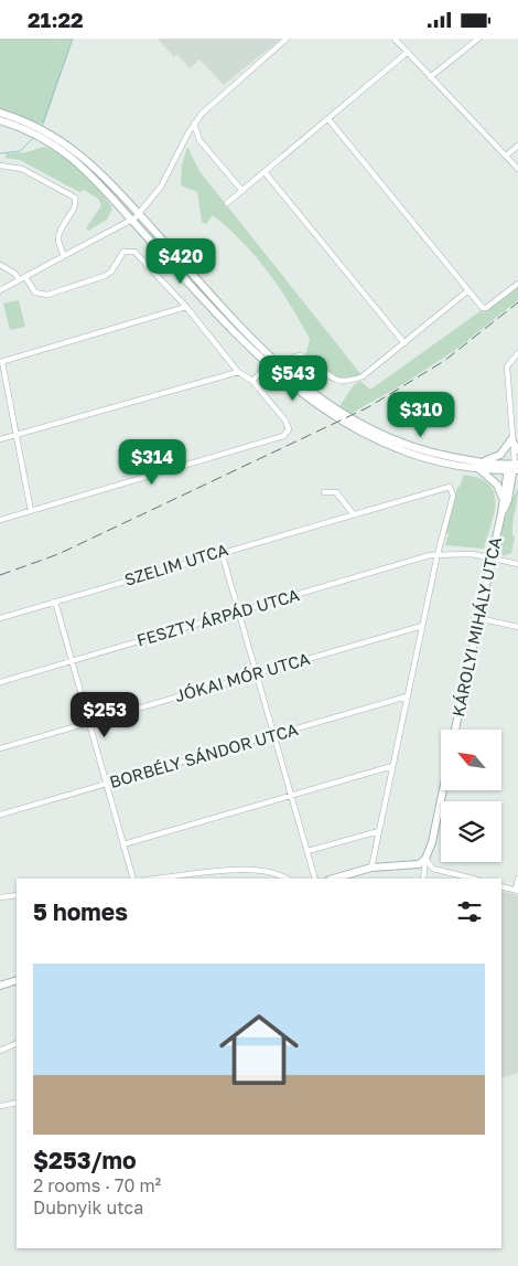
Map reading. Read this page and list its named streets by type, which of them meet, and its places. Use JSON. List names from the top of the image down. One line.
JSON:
{"streets":{"street":["SZELIM UTCA","FESZTY ÁRPÁD UTCA","KÁROLYI MIHÁLY UTCA","JÓKAI MÓR UTCA","BORBÉLY SÁNDOR UTCA"]},"crossings":[["SZELIM UTCA","FESZTY ÁRPÁD UTCA"],["FESZTY ÁRPÁD UTCA","KÁROLYI MIHÁLY UTCA"]],"north":"top left","page":{"status":"21:22","price":["$420","$543","$310","$314","$253"],"heading":"5 homes","list":[{"name":"$253/mo","note":"2 rooms · 70 m² · Dubnyik utca"}]}}
